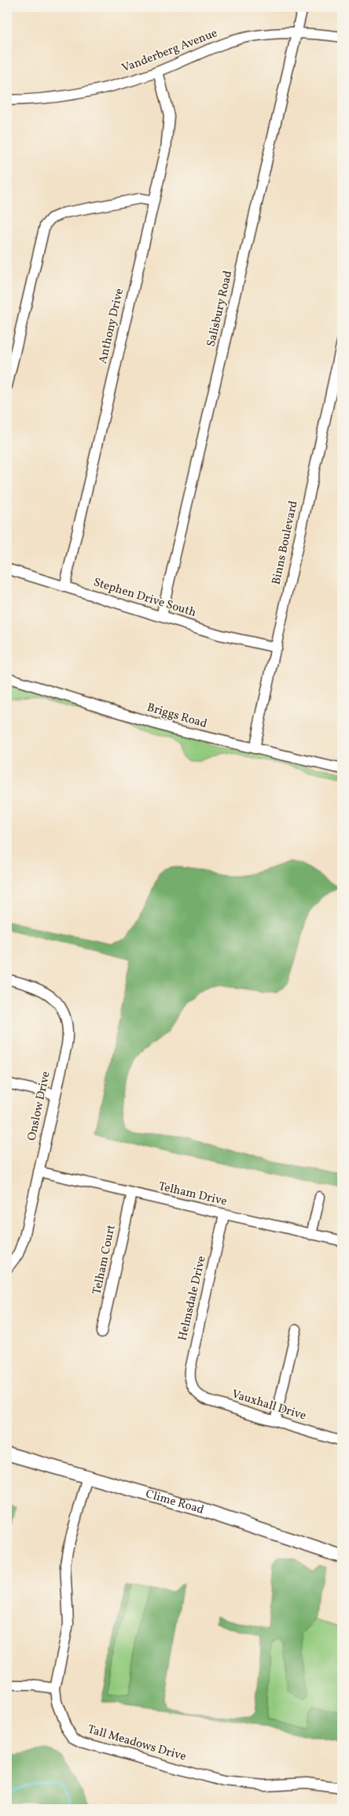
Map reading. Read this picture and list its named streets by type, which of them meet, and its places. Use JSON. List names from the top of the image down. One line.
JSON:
{"streets":{"main road":["Clime Road"],"street":["Vanderberg Avenue","Salisbury Road","Anthony Drive","Binns Boulevard","Stephen Drive South","Briggs Road","Onslow Drive","Telham Drive","Telham Court","Helmsdale Drive","Vauxhall Drive","Tall Meadows Drive"]},"crossings":[["Vanderberg Avenue","Salisbury Road"],["Vanderberg Avenue","Anthony Drive"],["Salisbury Road","Stephen Drive South"],["Anthony Drive","Stephen Drive South"],["Binns Boulevard","Stephen Drive South"],["Binns Boulevard","Briggs Road"],["Onslow Drive","Telham Drive"],["Telham Drive","Telham Court"],["Telham Drive","Helmsdale Drive"],["Helmsdale Drive","Vauxhall Drive"],["Clime Road","Tall Meadows Drive"]]}
